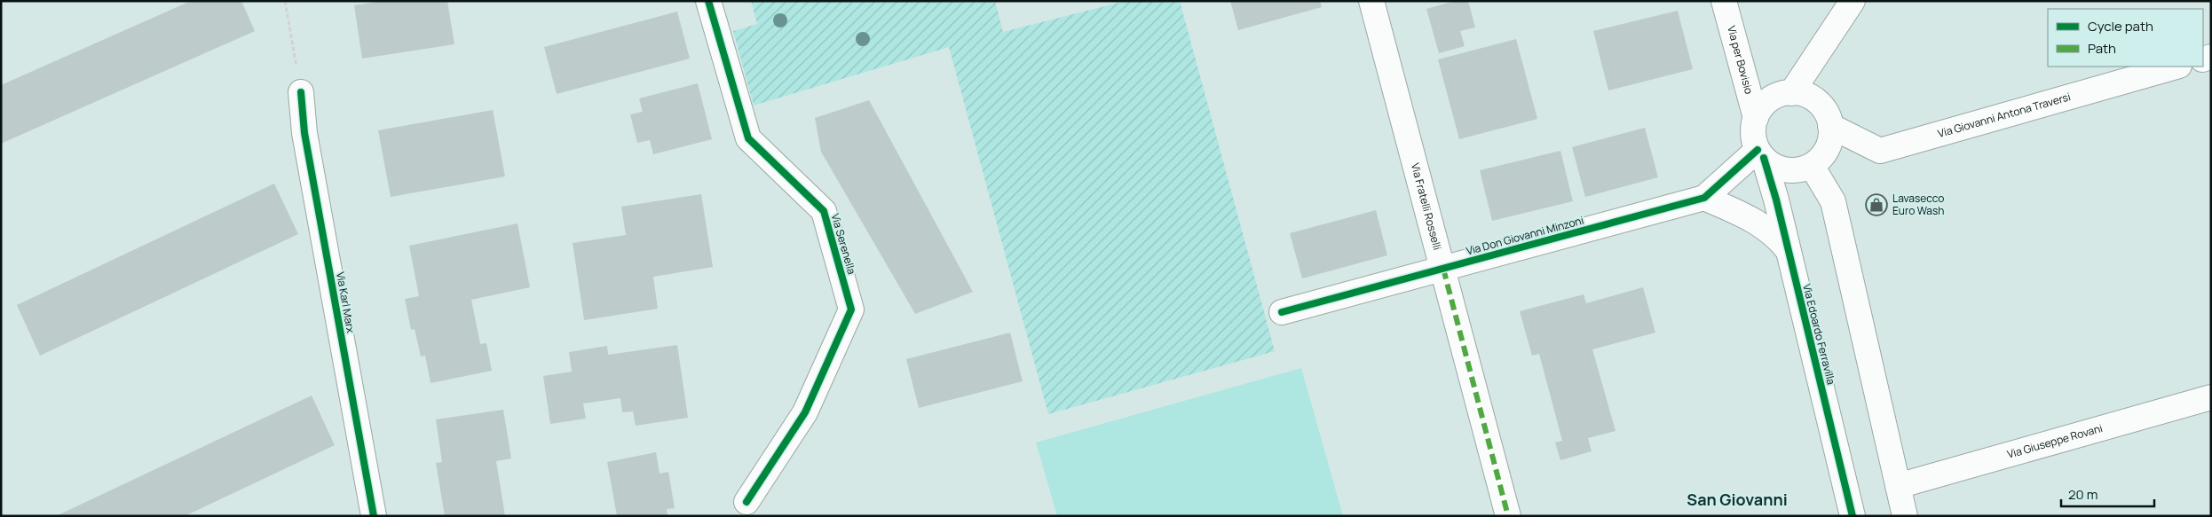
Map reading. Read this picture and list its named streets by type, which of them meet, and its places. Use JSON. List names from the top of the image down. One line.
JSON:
{"streets":{"street":["Via per Bovisio","Via Giovanni Antona Traversi","Via Fratelli Rosselli","Via Don Giovanni Minzoni","Via Serenella","Via Karl Marx","Via Edoardo Ferravilla","Via Giuseppe Rovani"]},"crossings":[["Via per Bovisio","Via Giovanni Antona Traversi"],["Via per Bovisio","Via Don Giovanni Minzoni"],["Via per Bovisio","Via Edoardo Ferravilla"],["Via Giovanni Antona Traversi","Via Don Giovanni Minzoni"],["Via Giovanni Antona Traversi","Via Edoardo Ferravilla"],["Via Fratelli Rosselli","Via Don Giovanni Minzoni"],["Via Don Giovanni Minzoni","Via Edoardo Ferravilla"]],"districts":["San Giovanni"],"places":{"shop":["Lavasecco Euro Wash"]},"legend":["Cycle path","Path"],"scale_bar":"20 m"}
